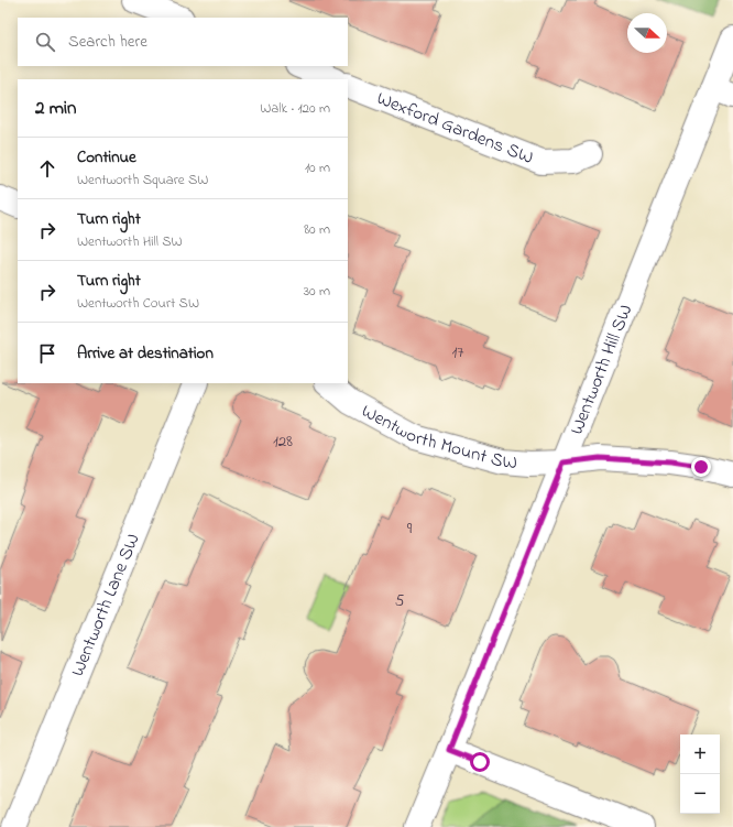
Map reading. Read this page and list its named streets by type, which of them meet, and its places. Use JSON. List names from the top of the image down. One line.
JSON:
{"streets":{"street":["Wexford Gardens SW","Wentworth Hill SW","Wentworth Mount SW","Wentworth Lane SW"]},"crossings":[["Wentworth Hill SW","Wentworth Mount SW"]],"house_numbers":["17","128","9","5"],"north":"right","page":{"search":"Search here","heading":["2 min","Walk · 120 m"],"list":[["Continue","Wentworth Square SW","10 m"],["Turn right","Wentworth Hill SW","80 m"],["Turn right","Wentworth Court SW","30 m"],"Arrive at destination"],"map_buttons":["+","−"]}}
